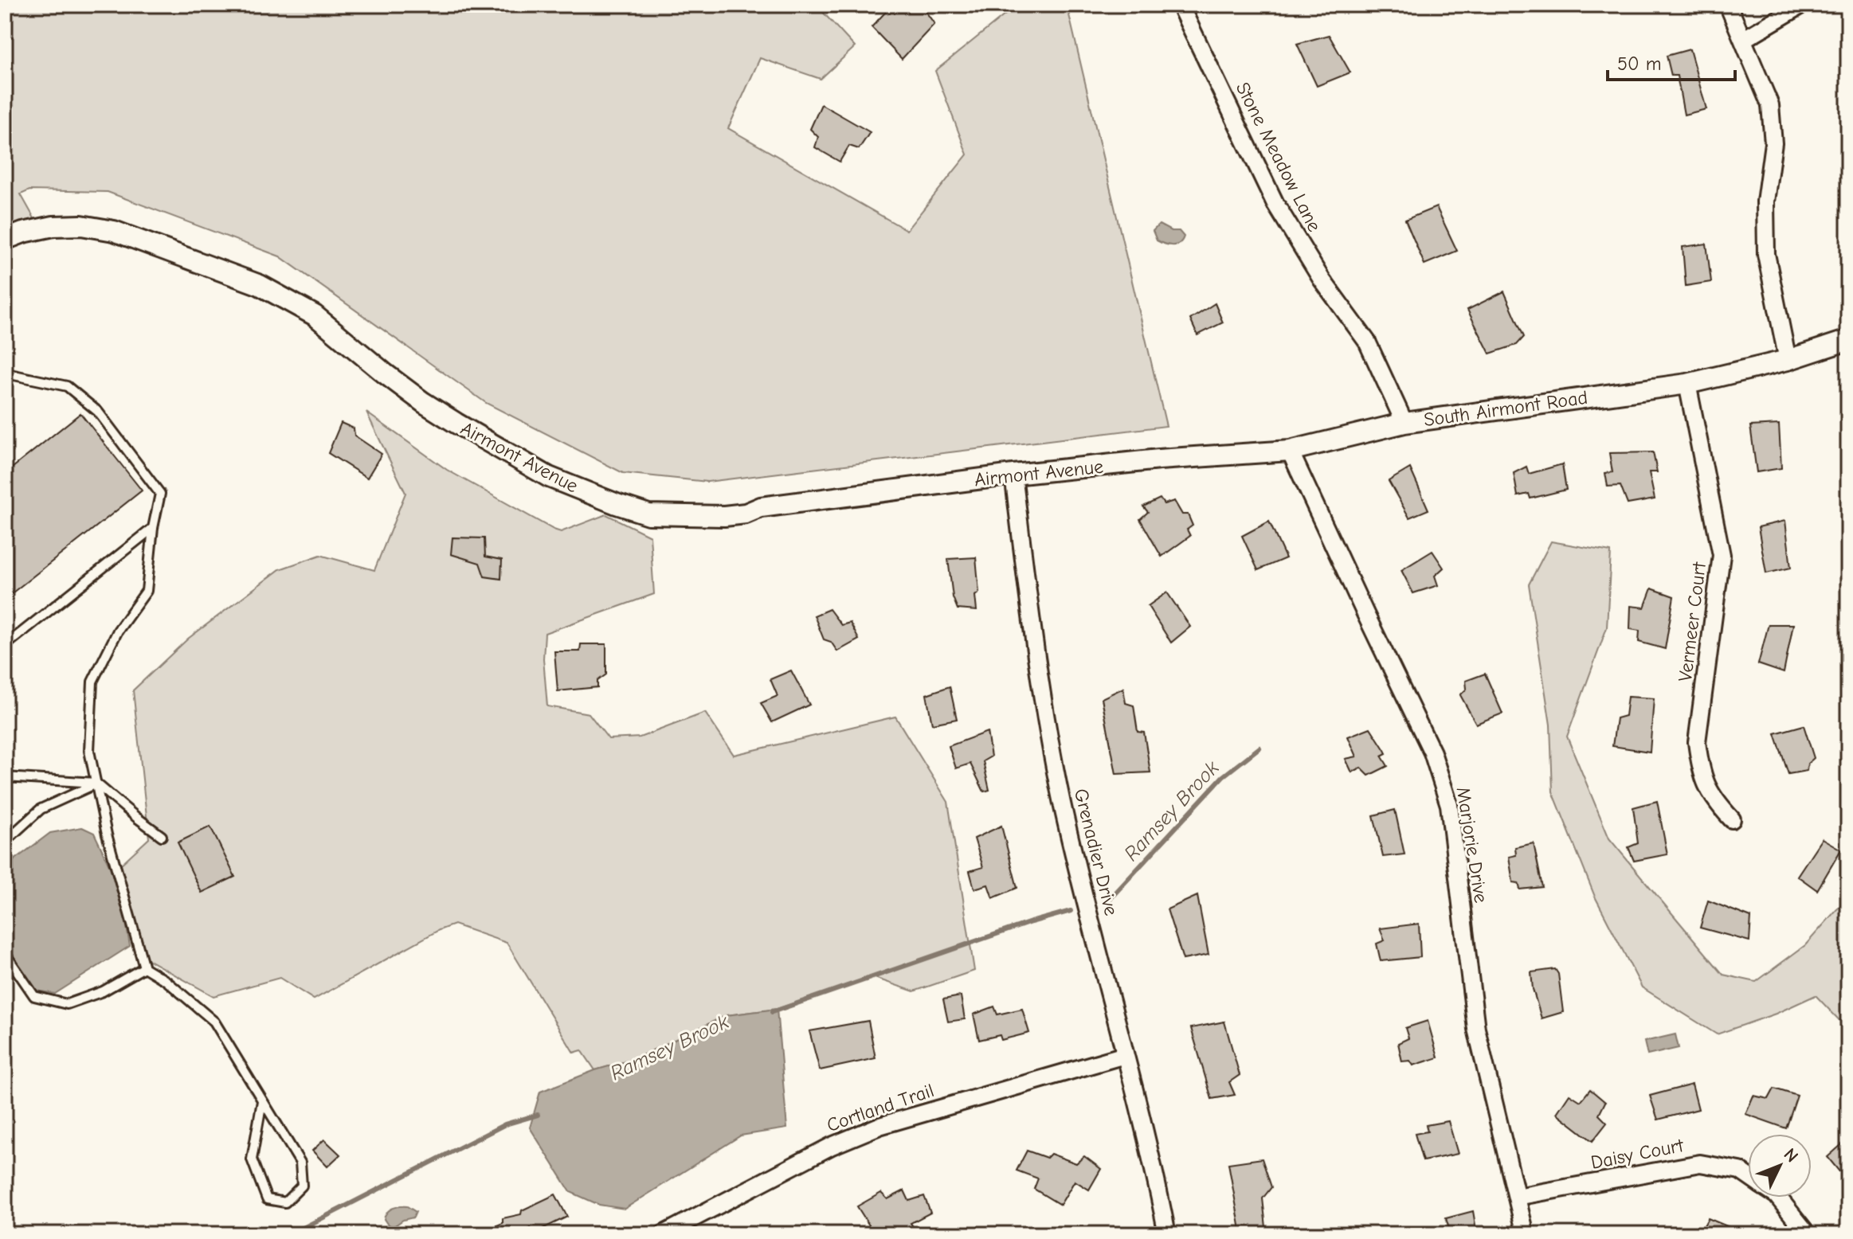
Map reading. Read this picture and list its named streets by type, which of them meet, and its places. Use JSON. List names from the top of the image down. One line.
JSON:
{"streets":{"street":["Stone Meadow Lane","South Airmont Road","Airmont Avenue","Vermeer Court","Marjorie Drive","Grenadier Drive","Cortland Trail","Daisy Court"]},"crossings":[["Stone Meadow Lane","South Airmont Road"],["South Airmont Road","Airmont Avenue"],["South Airmont Road","Vermeer Court"],["South Airmont Road","Marjorie Drive"],["Airmont Avenue","Grenadier Drive"],["Marjorie Drive","Daisy Court"],["Grenadier Drive","Cortland Trail"]],"water":["Ramsey Brook"],"scale_bar":"50 m","north":"top right"}
